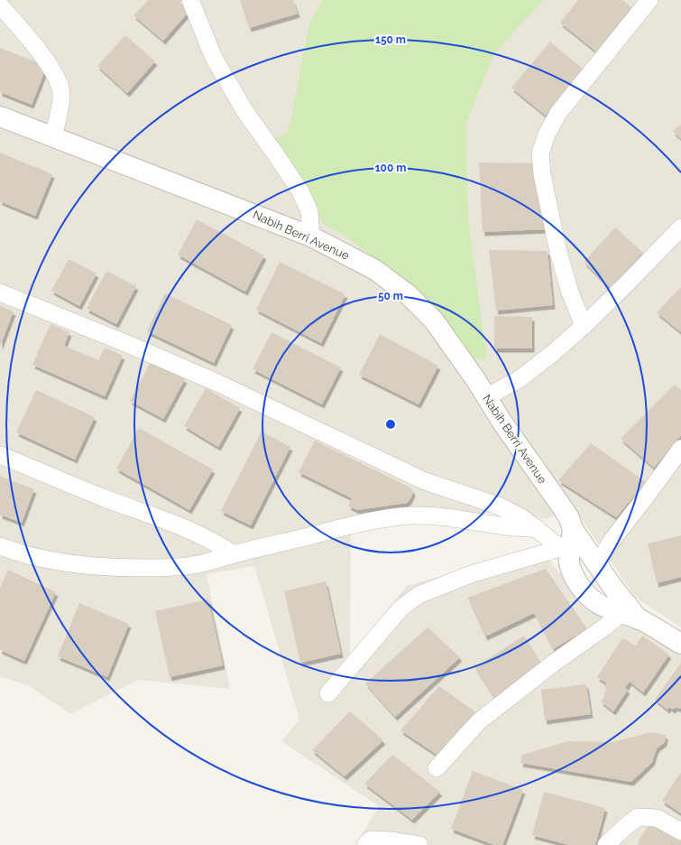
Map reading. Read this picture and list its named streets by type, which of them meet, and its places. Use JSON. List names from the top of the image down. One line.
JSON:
{"streets":{"street":["Nabih Berri Avenue"]},"rings":["150 m","100 m","50 m"]}
